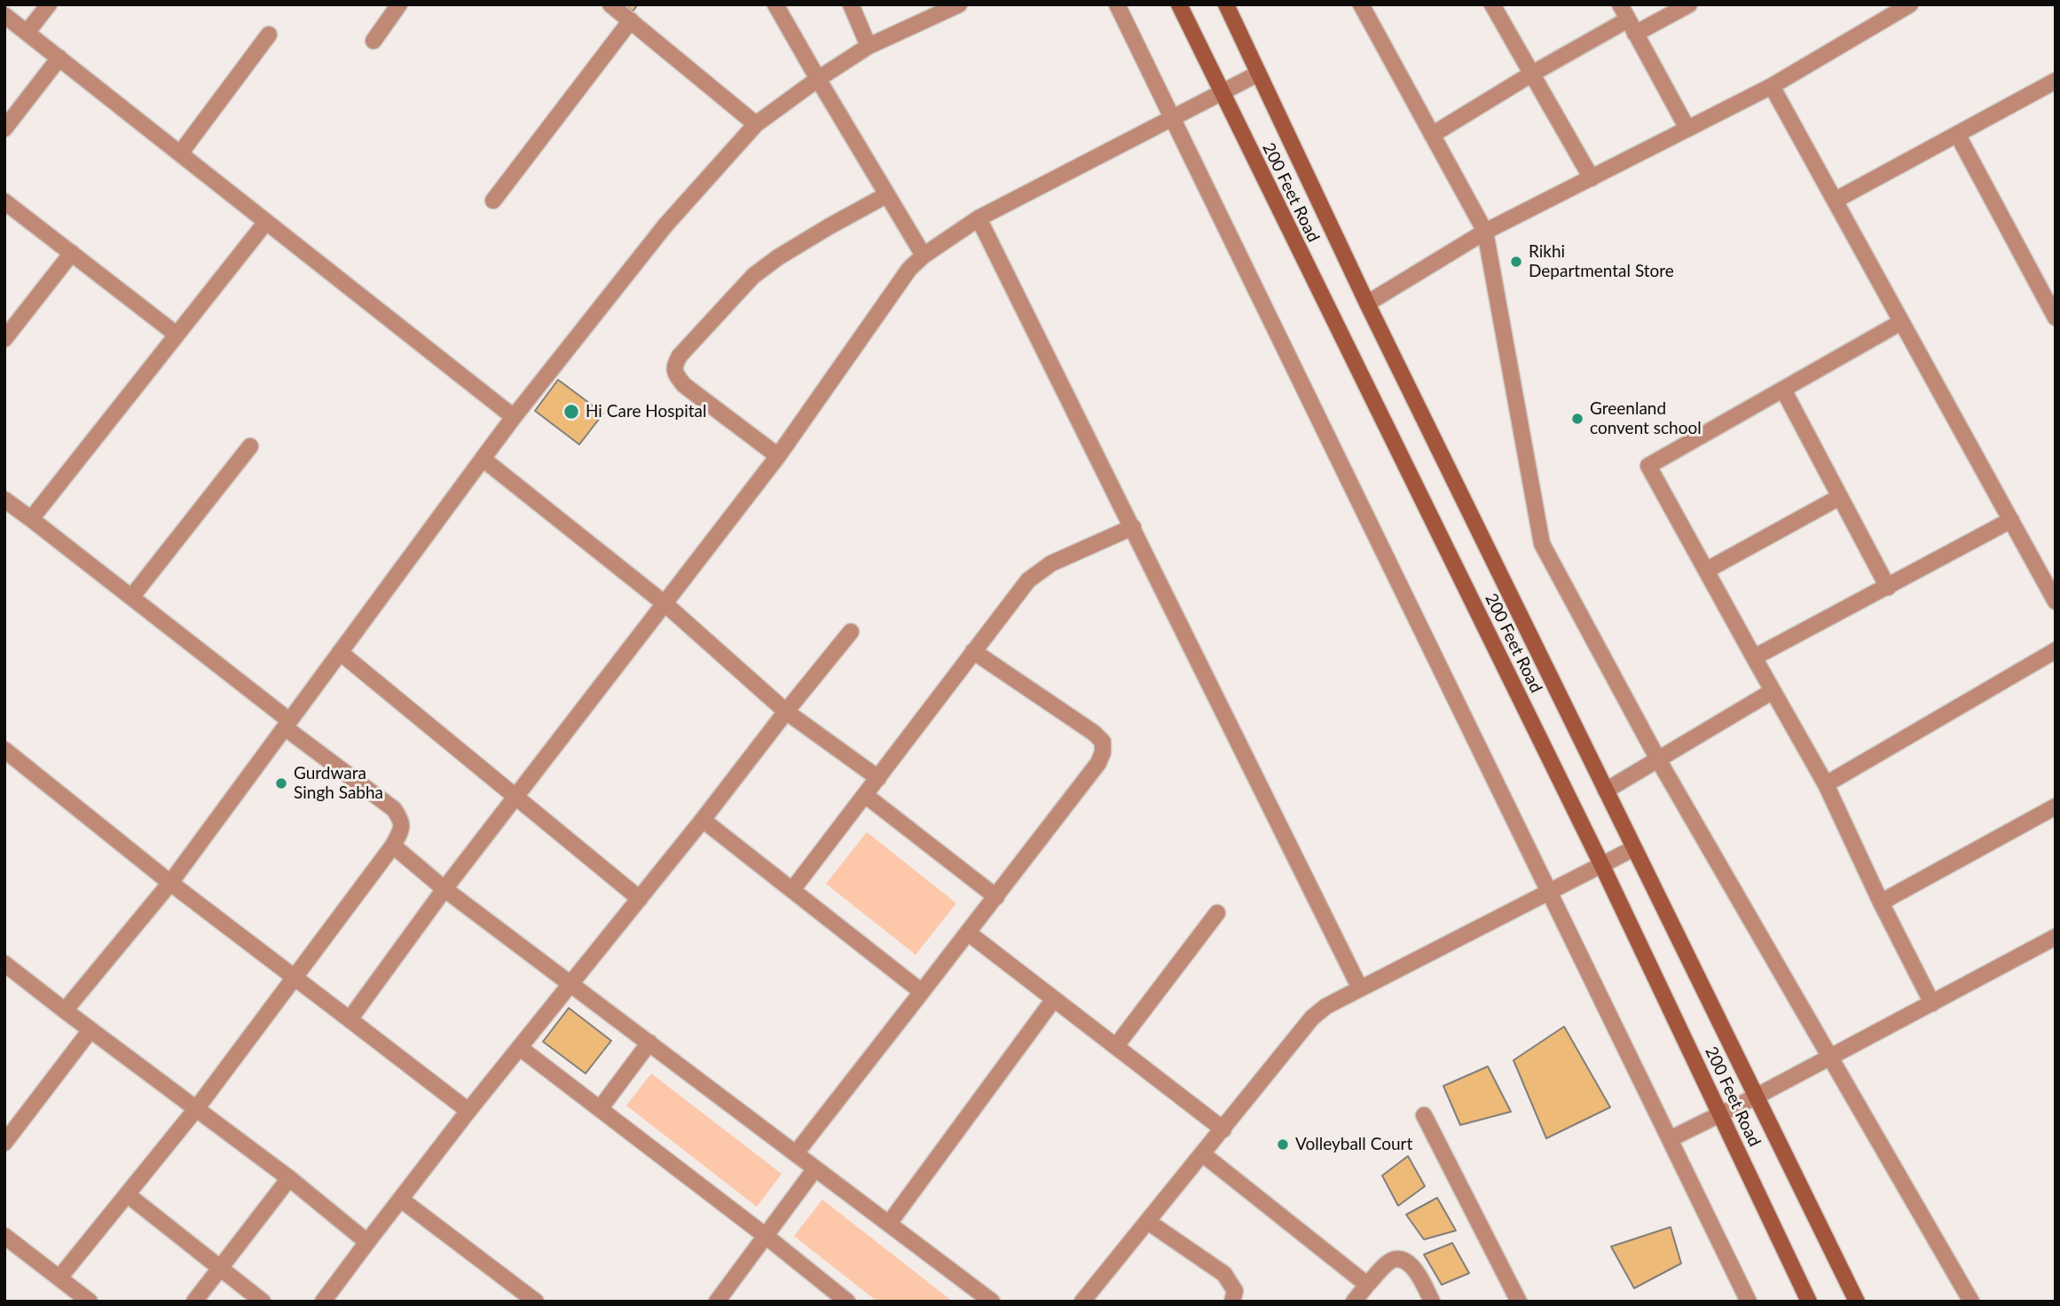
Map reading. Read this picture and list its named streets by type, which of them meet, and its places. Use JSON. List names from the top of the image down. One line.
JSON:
{"streets":{"street":["200 Feet Road"]},"places":["Rikhi Departmental Store","Hi Care Hospital","Greenland convent school","Gurdwara Singh Sabha","Volleyball Court"]}
